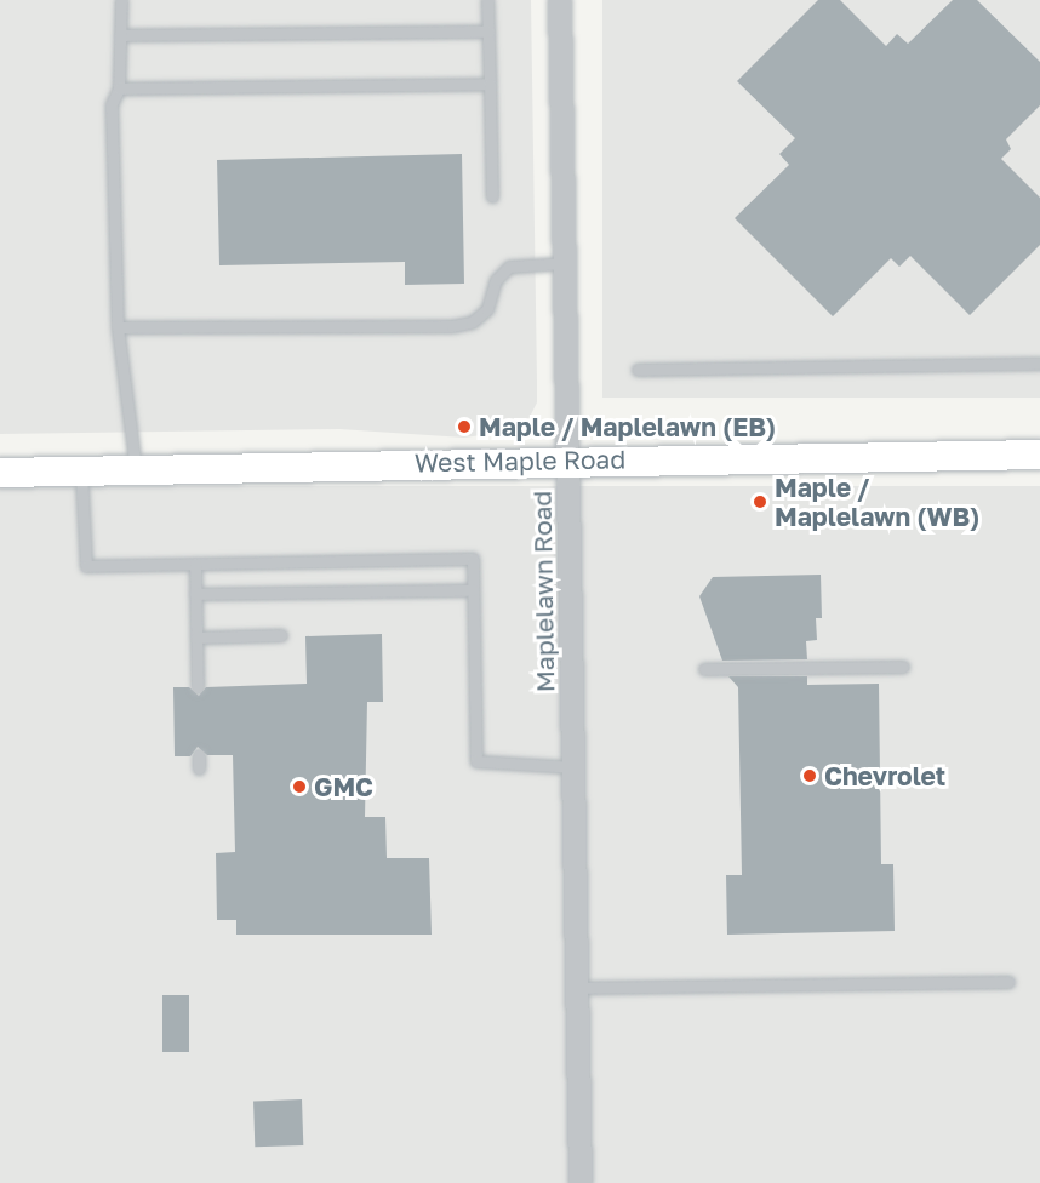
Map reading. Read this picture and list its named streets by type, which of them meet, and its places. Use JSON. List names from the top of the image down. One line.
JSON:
{"streets":{"main road":["West Maple Road"],"street":["Maplelawn Road"]},"crossings":[["West Maple Road","Maplelawn Road"]],"places":["Maple / Maplelawn (EB)","Maple / Maplelawn (WB)","Chevrolet","GMC"]}
